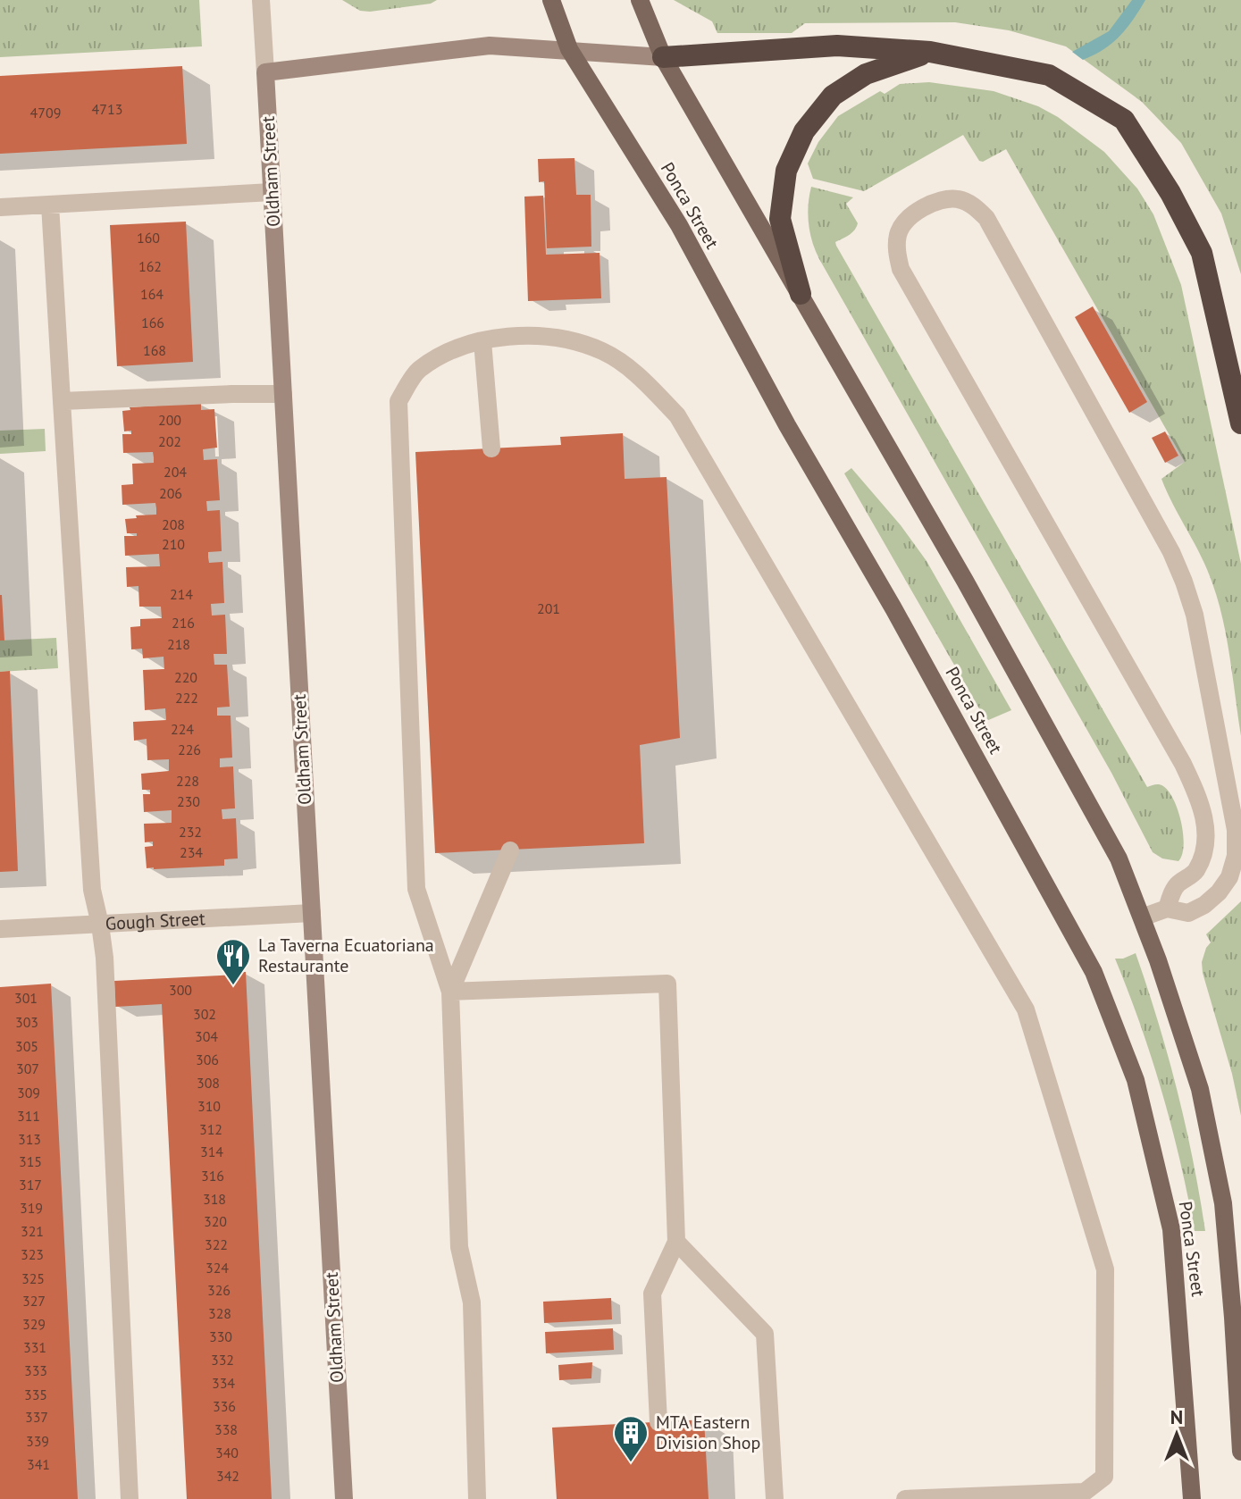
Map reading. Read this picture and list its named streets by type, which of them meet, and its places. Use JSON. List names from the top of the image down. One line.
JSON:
{"streets":{"main road":["Ponca Street"],"street":["Oldham Street","Gough Street"]},"crossings":[["Oldham Street","Gough Street"]],"places":{"restaurant":["La Taverna Ecuatoriana Restaurante"],"building":["MTA Eastern Division Shop"]},"house_numbers":["4713","4709","160","162","164","166","168","200","202","204","206","208","210","214","201","216","218","220","222","224","226","228","230","232","234","300","301","302","303","304","305","306","307","308","309","310","311","312","313","314","315","316","317","318","319","320","321","322","323","324","325","326","327","328","329","330","331","332","333","334","335","336","337","338","339","340","341","342"],"north":"top"}
